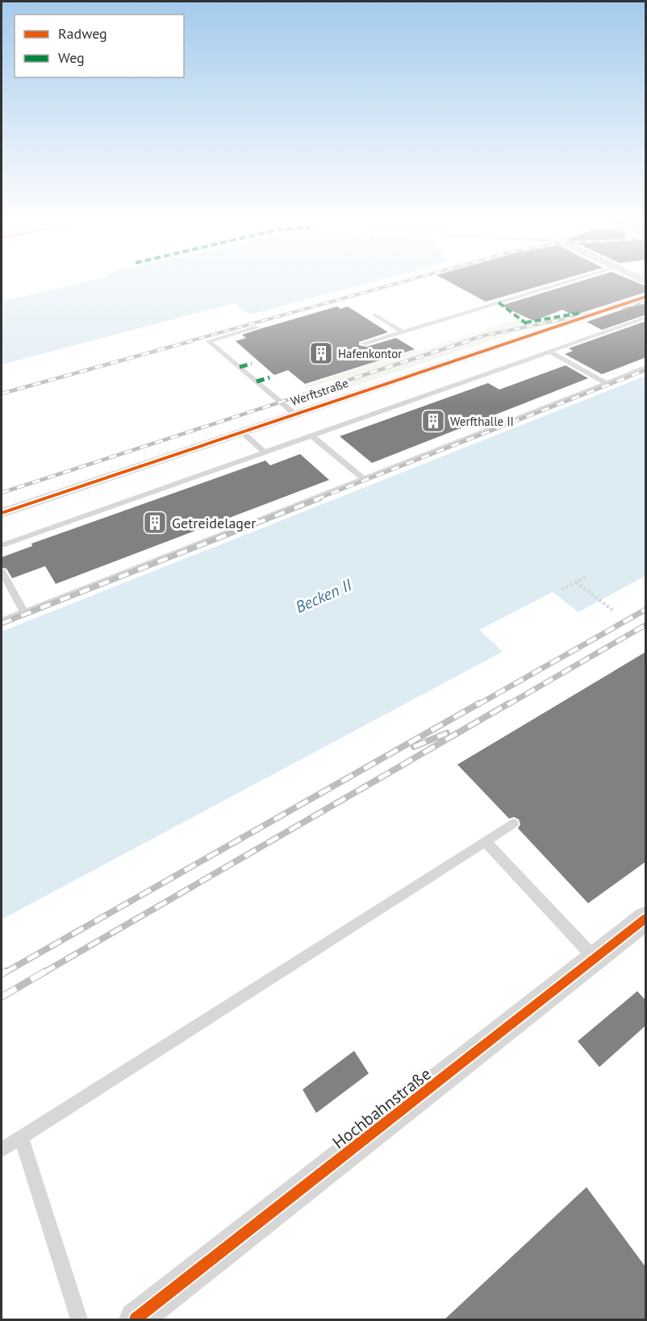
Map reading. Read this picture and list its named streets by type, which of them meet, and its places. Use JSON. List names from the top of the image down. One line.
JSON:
{"streets":{"street":["Werftstraße","Hochbahnstraße"]},"water":["Becken II"],"places":{"building":["Hafenkontor","Werfthalle II","Getreidelager"]},"legend":["Radweg","Weg"]}
